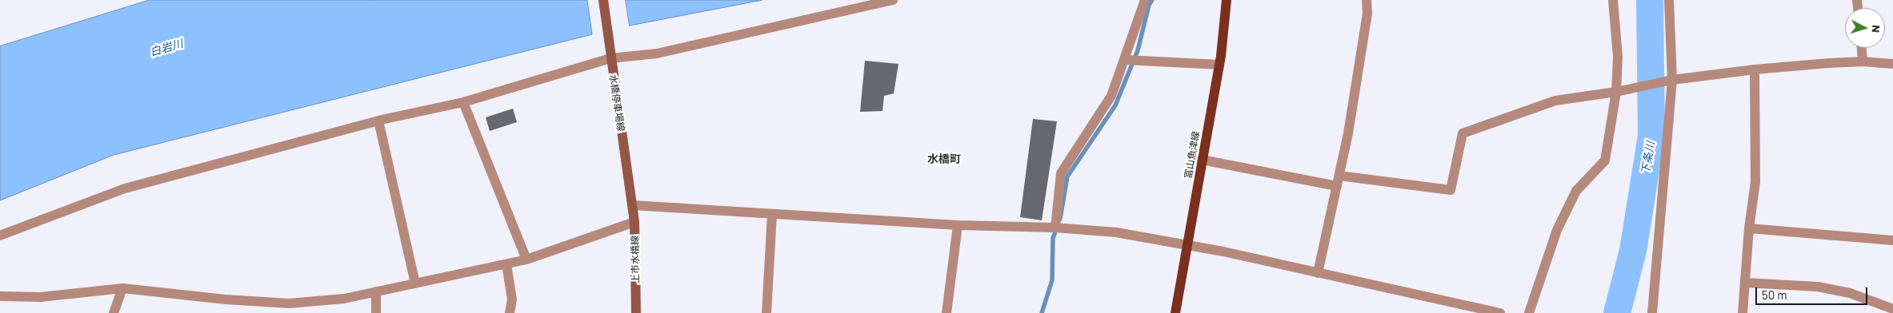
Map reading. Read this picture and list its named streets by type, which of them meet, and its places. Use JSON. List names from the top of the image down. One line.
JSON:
{"streets":{"main road":["水橋停車場線","富山魚津線","上市水橋線"]},"crossings":[["水橋停車場線","上市水橋線"]],"districts":["水橋町"],"water":["白岩川","下条川"],"scale_bar":"50 m","north":"right"}
